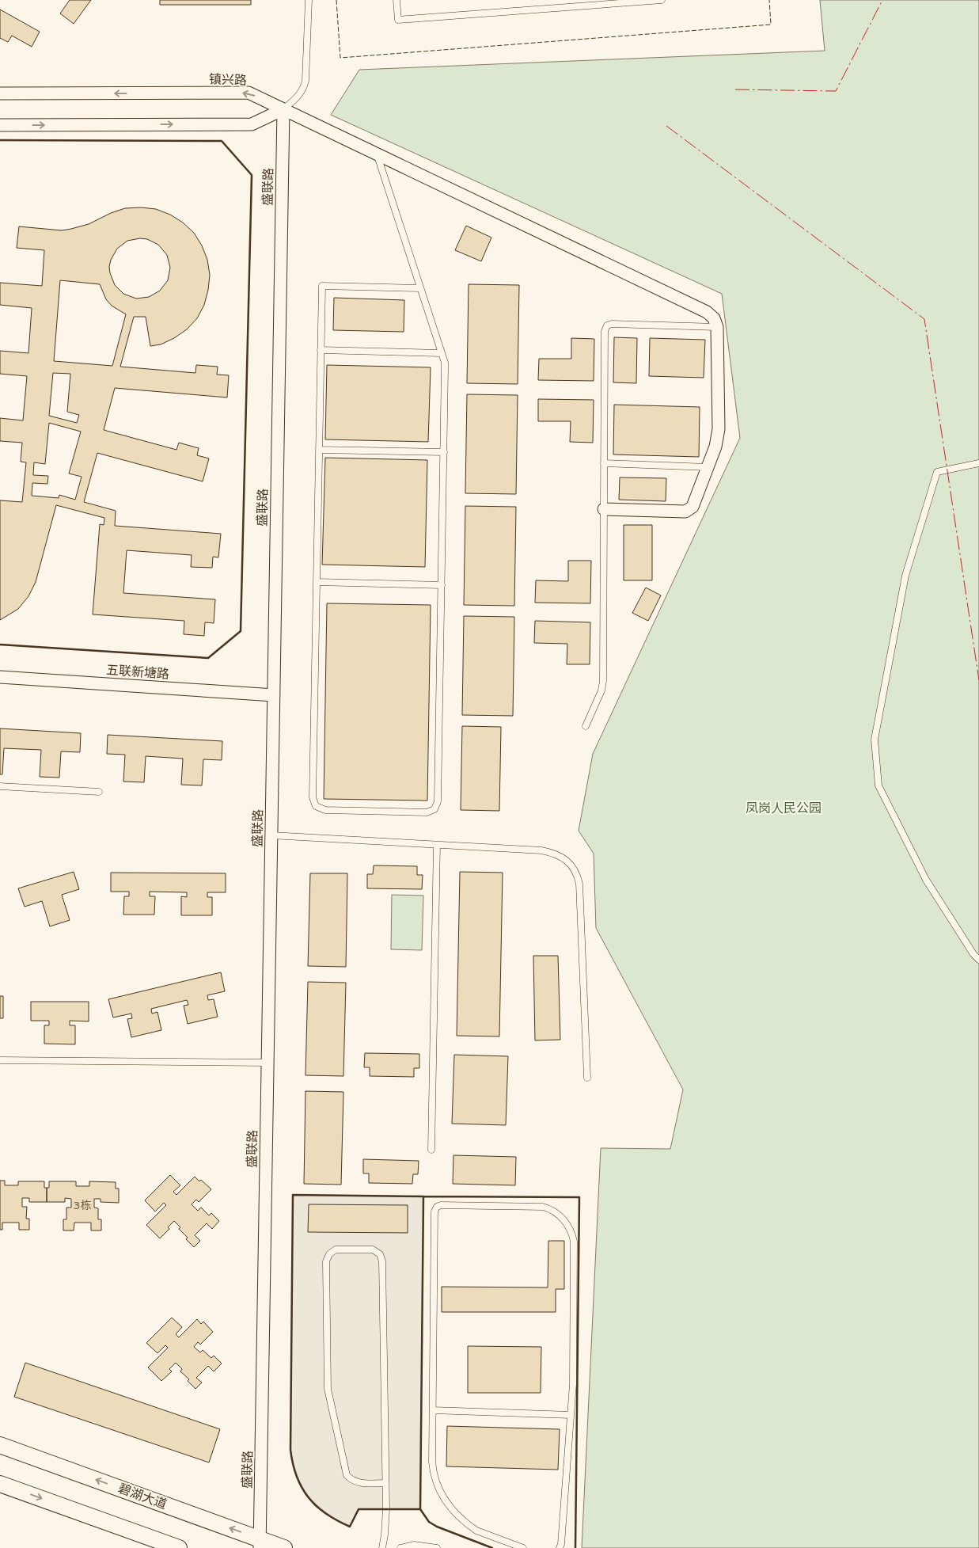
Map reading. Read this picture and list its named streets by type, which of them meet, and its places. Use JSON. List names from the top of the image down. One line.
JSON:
{"streets":{"street":["镇兴路","盛联路","五联新塘路","碧湖大道"]},"crossings":[["镇兴路","盛联路"],["盛联路","五联新塘路"],["盛联路","碧湖大道"]],"parks":["凤岗人民公园"],"house_numbers":["3栋"]}
